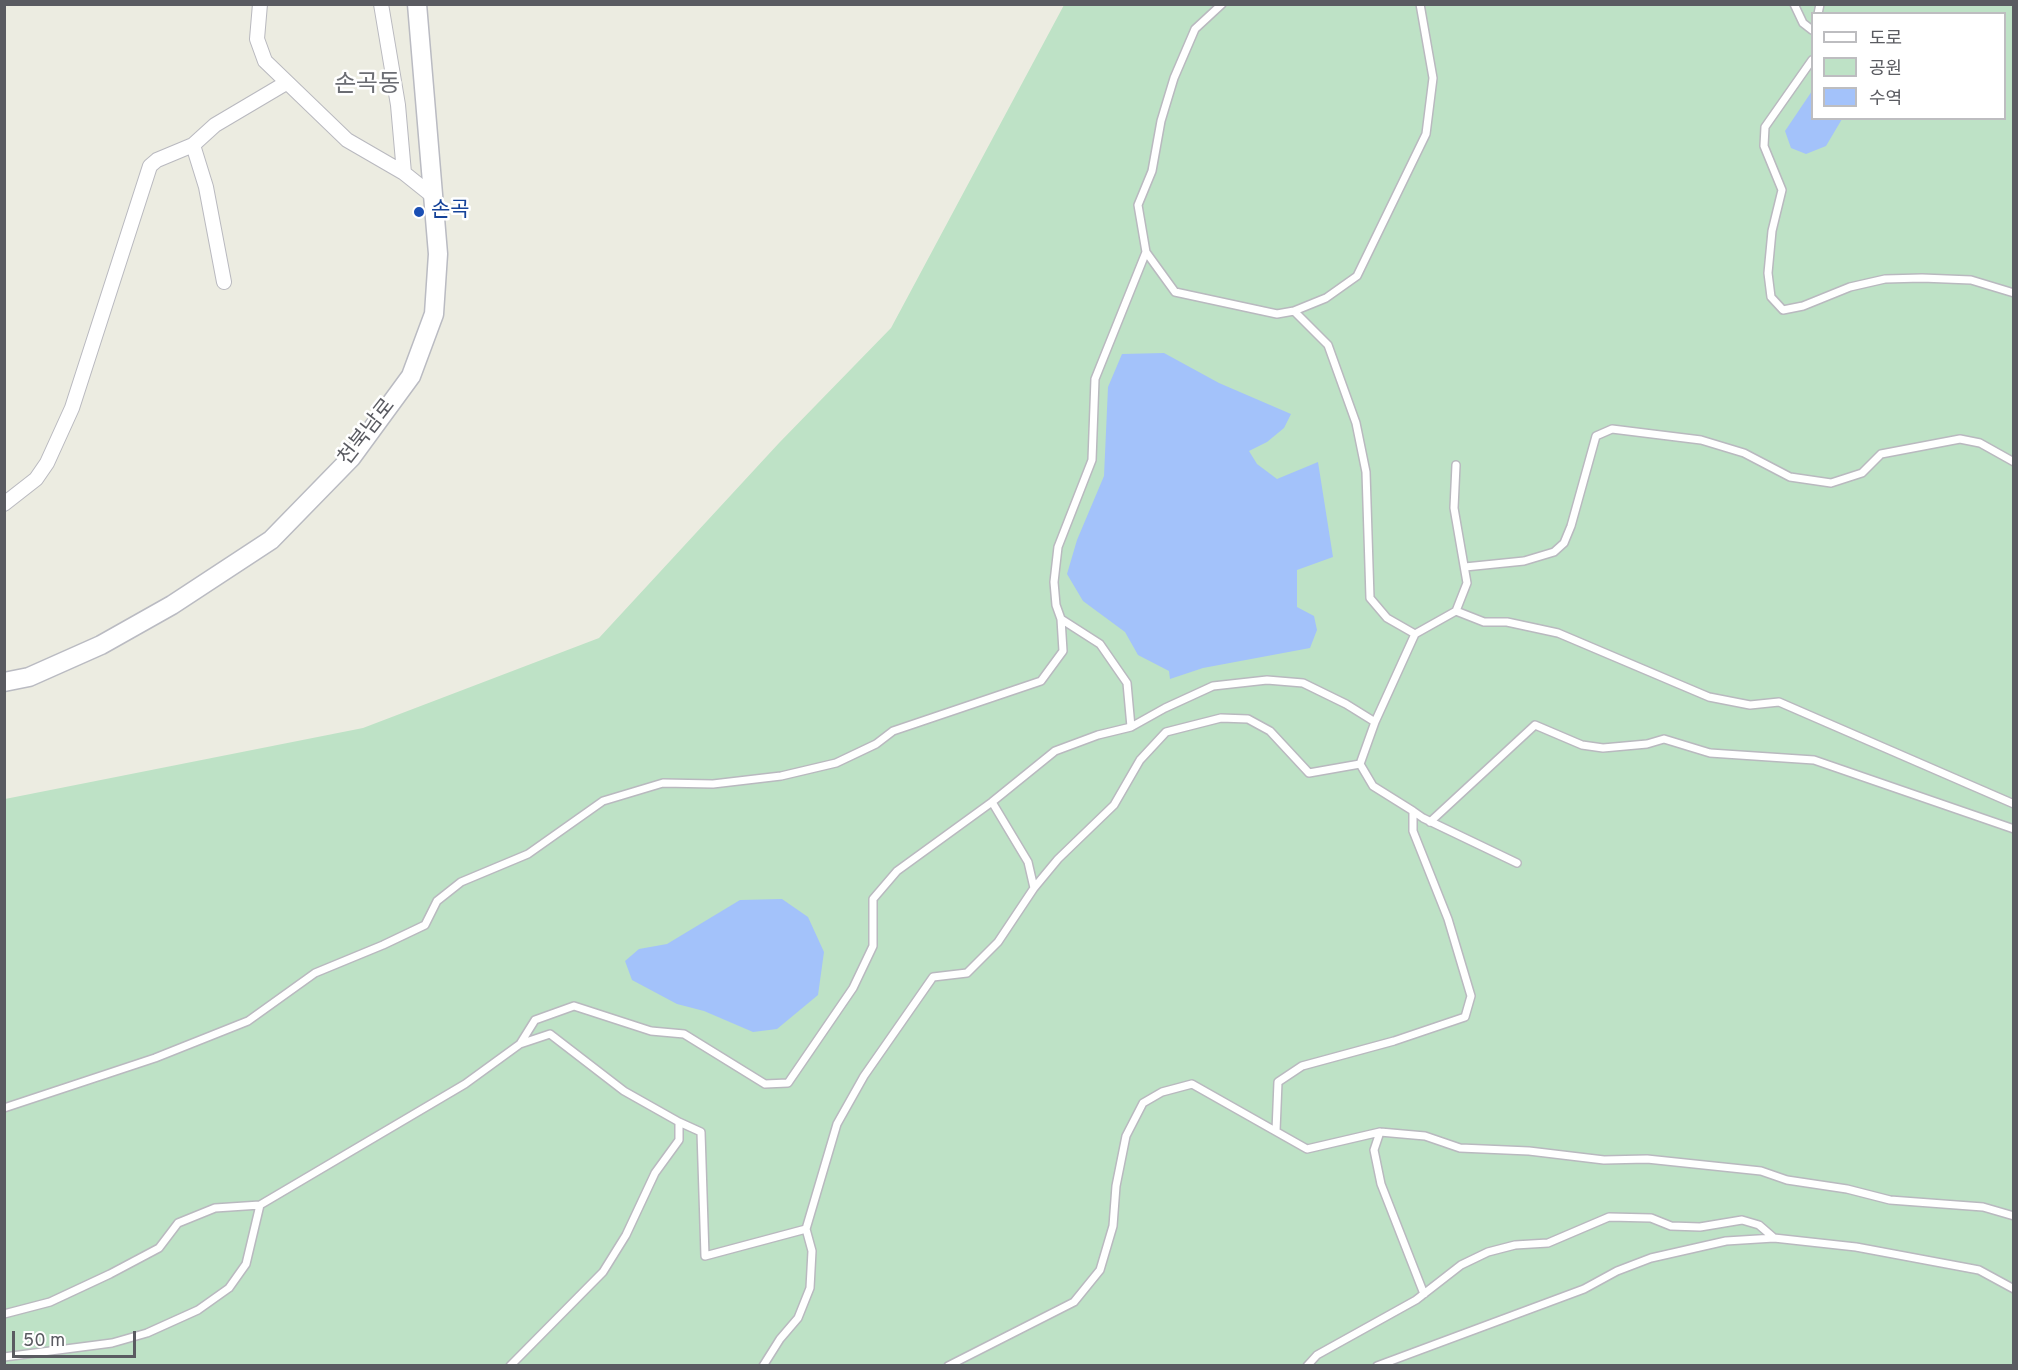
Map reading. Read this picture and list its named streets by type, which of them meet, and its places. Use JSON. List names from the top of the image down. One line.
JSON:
{"streets":{"main road":["천북남로"]},"districts":["손곡동"],"places":["손곡"],"legend":["도로","공원","수역"],"scale_bar":"50 m"}
